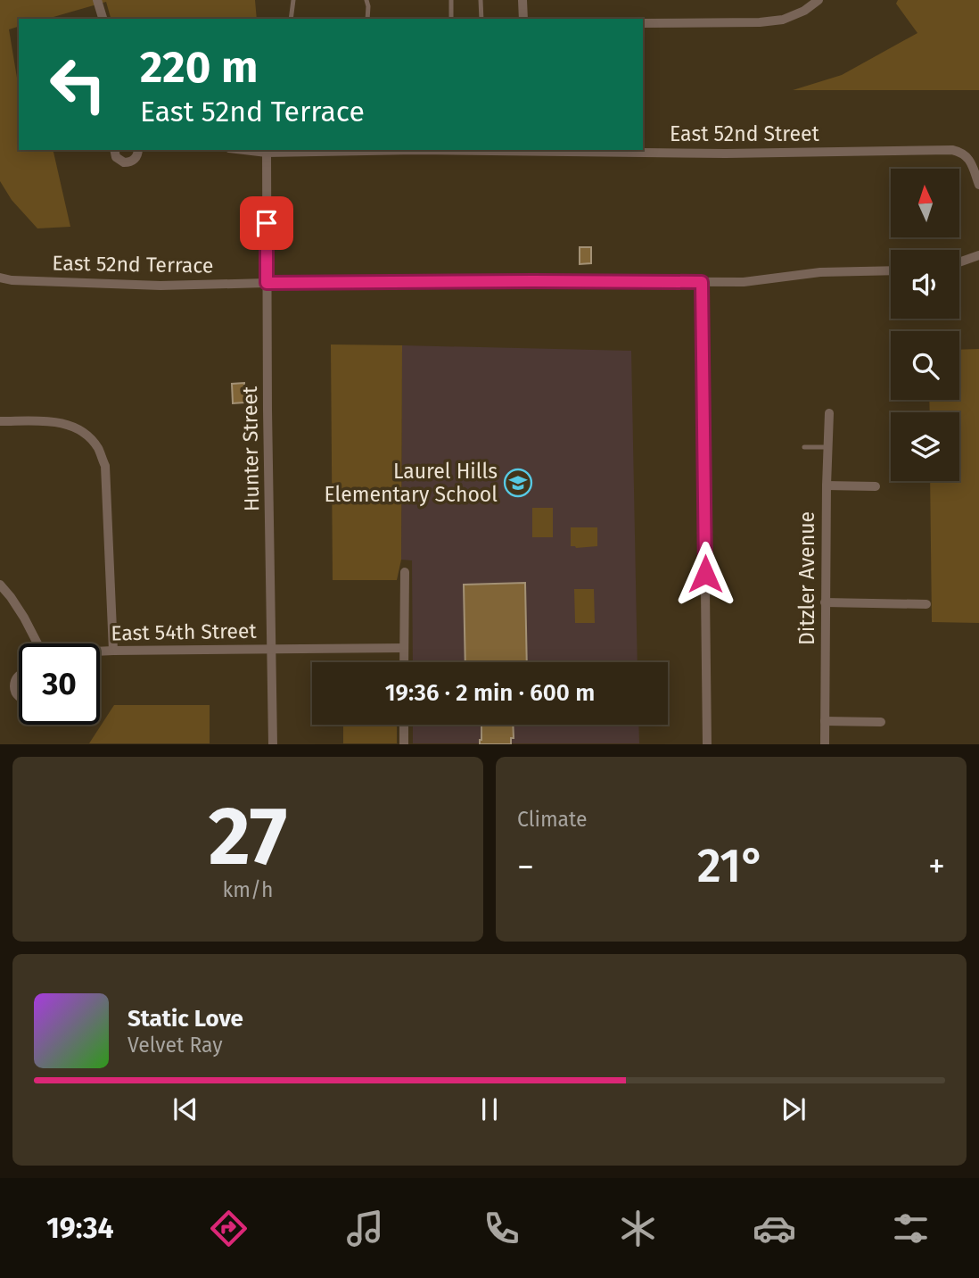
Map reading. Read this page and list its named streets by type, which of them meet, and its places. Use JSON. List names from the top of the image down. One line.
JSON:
{"streets":{"street":["East 52nd Street","East 52nd Terrace","Hunter Street","Ditzler Avenue","East 54th Street"]},"crossings":[["East 52nd Street","Hunter Street"],["East 52nd Terrace","Hunter Street"],["Hunter Street","East 54th Street"]],"places":{"school or university":["Laurel Hills Elementary School"]},"north":"top","page":{"turn":["220 m","East 52nd Terrace"],"limit":"30","trip":"19:36 · 2 min · 600 m","tile":[["27","km/h"],"Climate"],"heat":["−","21°","+"],"song":["Static Love","Velvet Ray"],"tabs":"19:34"}}
